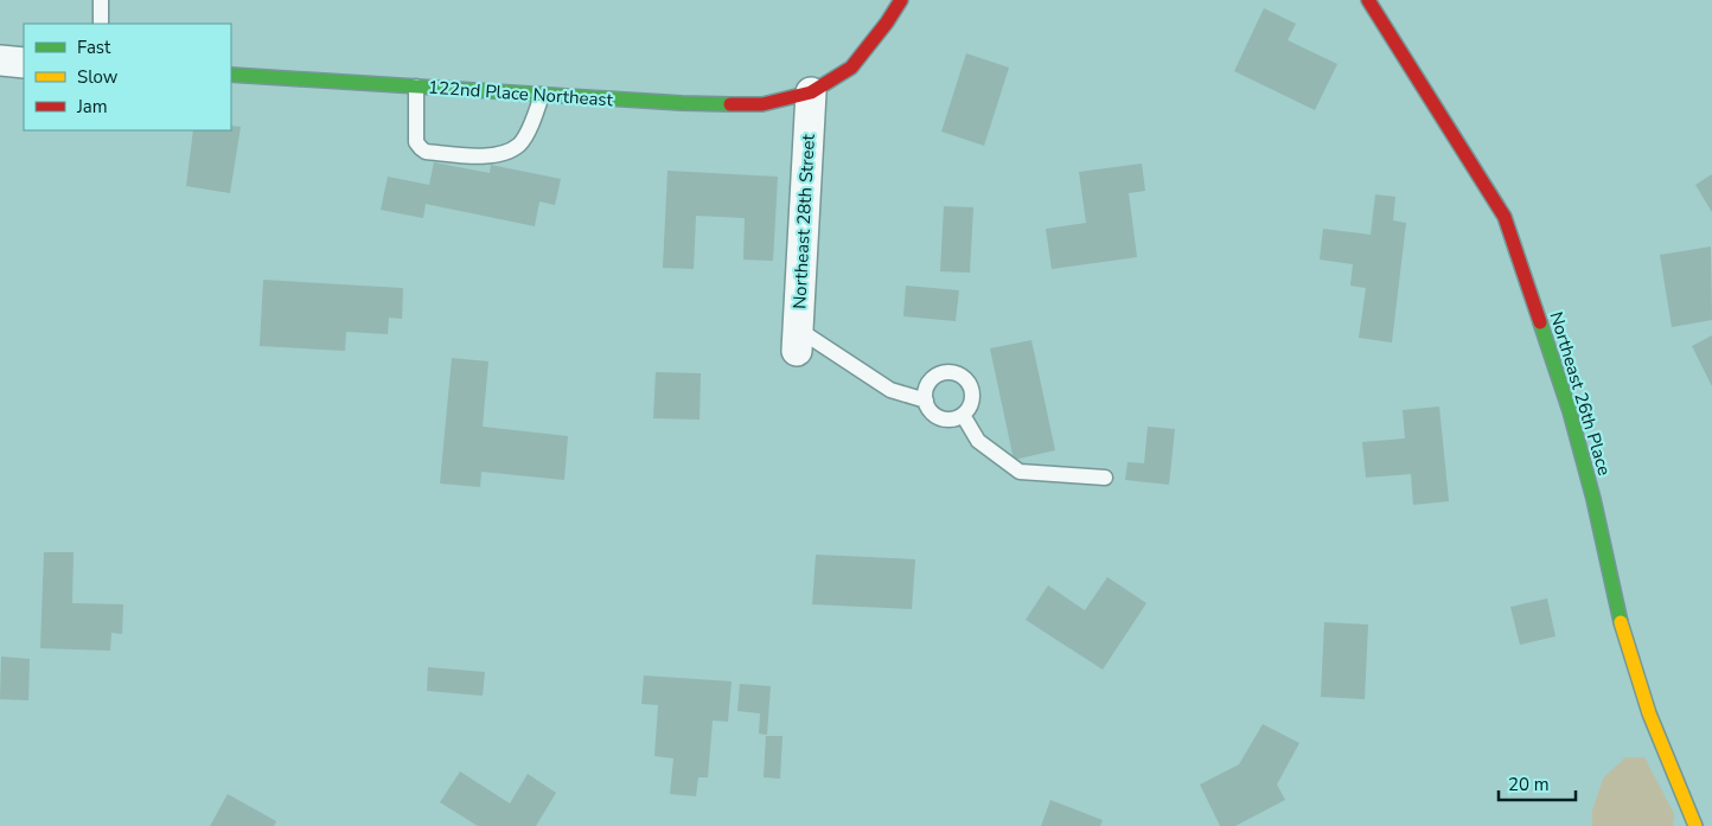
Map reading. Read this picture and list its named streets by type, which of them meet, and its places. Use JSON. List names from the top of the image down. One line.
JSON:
{"streets":{"street":["122nd Place Northeast","Northeast 28th Street","Northeast 26th Place"]},"crossings":[["122nd Place Northeast","Northeast 28th Street"]],"legend":["Fast","Slow","Jam"],"scale_bar":"20 m"}
